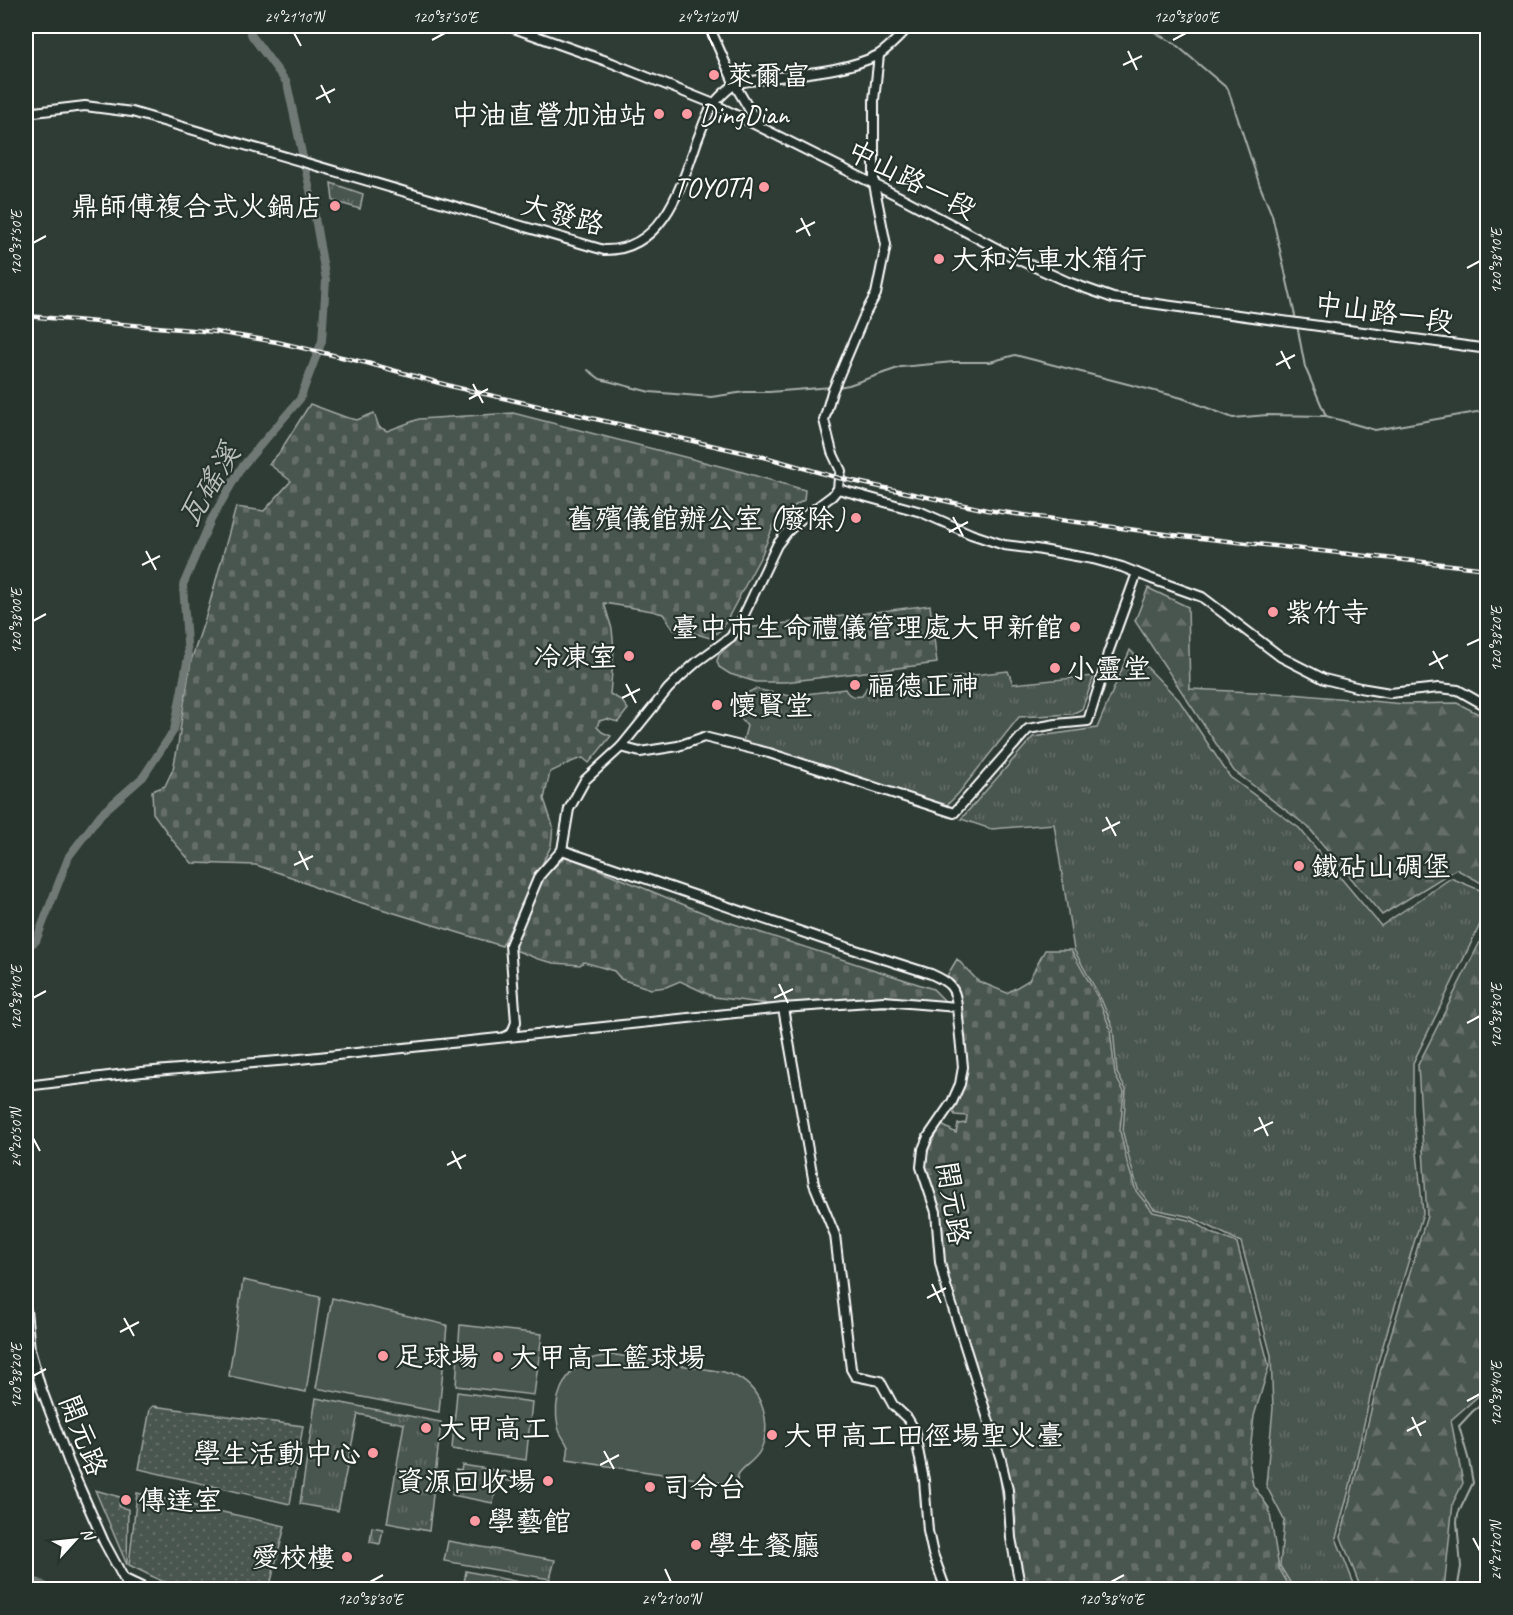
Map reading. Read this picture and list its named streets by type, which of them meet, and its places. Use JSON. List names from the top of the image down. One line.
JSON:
{"streets":{"street":["中山路一段","大發路","開元路"]},"crossings":[["中山路一段","大發路"]],"water":["瓦磘溪"],"places":["萊爾富","中油直營加油站","DingDian","TOYOTA","鼎師傅複合式火鍋店","大和汽車水箱行","舊殯儀館辦公室 (廢除)","紫竹寺","臺中市生命禮儀管理處大甲新館","冷凍室","小靈堂","福德正神","懷賢堂","鐵砧山碉堡","足球場","大甲高工籃球場","大甲高工","大甲高工田徑場聖火臺","學生活動中心","資源回收場","司令台","傳達室","學藝館","學生餐廳","愛校樓"],"north":"top right","coordinates":["24°21'10\"N","120°37'50\"E","24°21'20\"N","120°38'00\"E","120°38'10\"E","120°38'20\"E","120°38'30\"E","24°20'50\"N","120°38'40\"E","24°21'00\"N"]}
